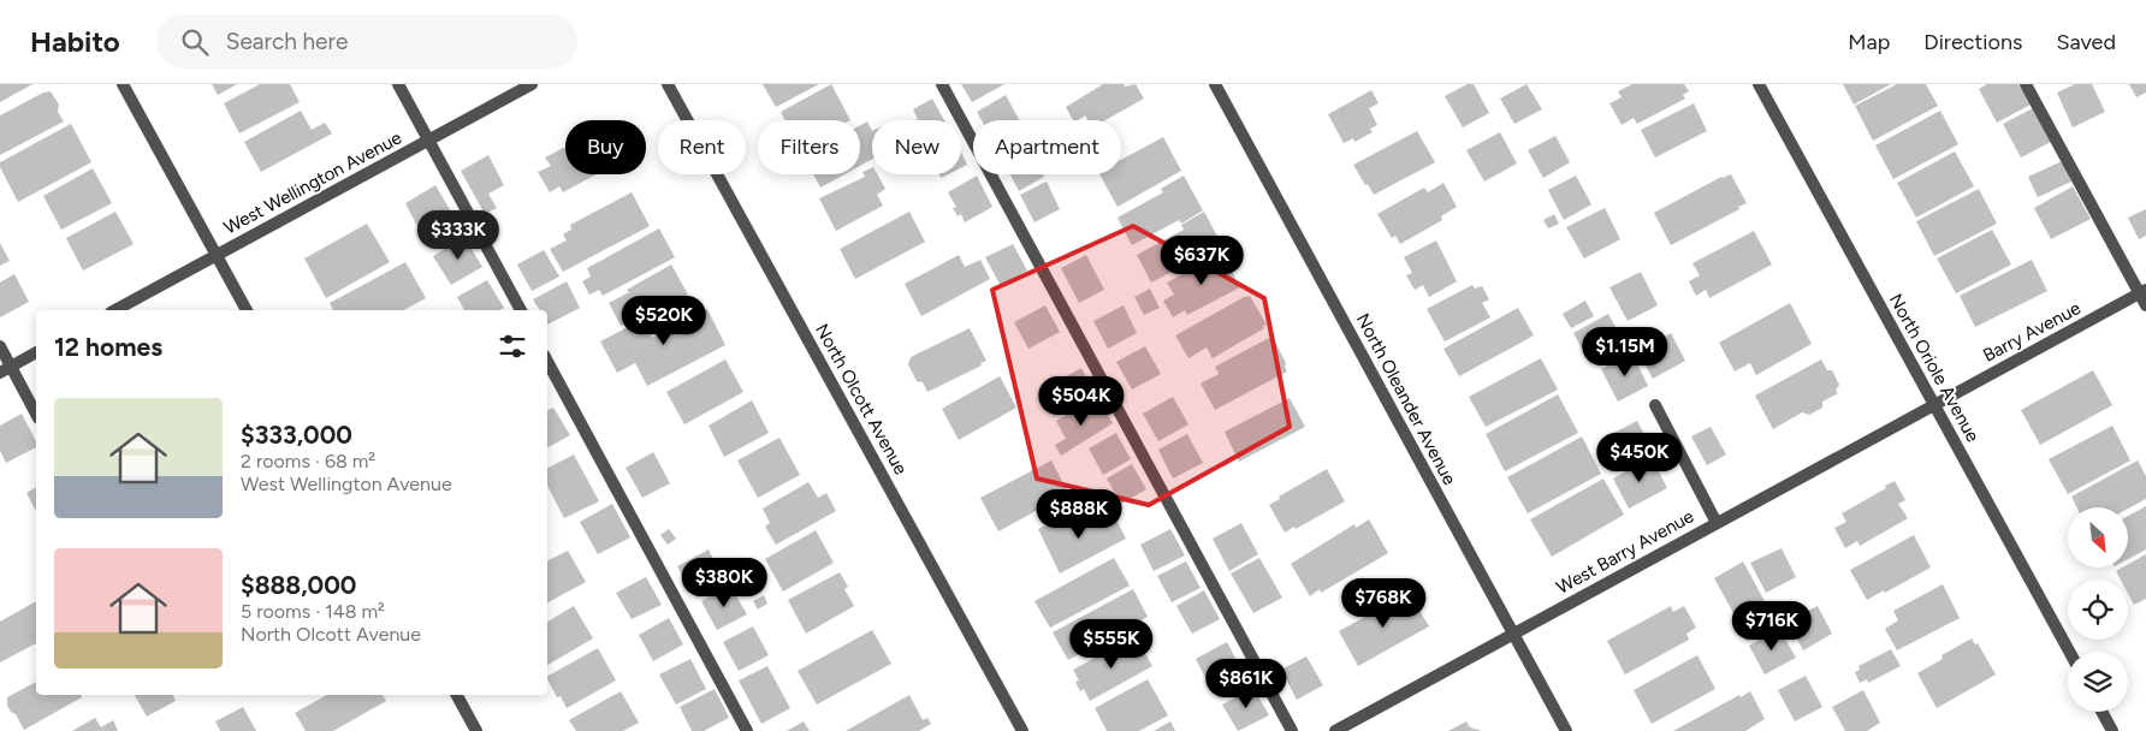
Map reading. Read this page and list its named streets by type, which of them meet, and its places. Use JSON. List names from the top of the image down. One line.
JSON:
{"streets":{"street":["West Wellington Avenue","Barry Avenue","North Oriole Avenue","North Olcott Avenue","North Oleander Avenue","West Barry Avenue"]},"crossings":[["Barry Avenue","North Oriole Avenue"],["Barry Avenue","West Barry Avenue"],["North Oriole Avenue","West Barry Avenue"],["North Oleander Avenue","West Barry Avenue"]],"north":"bottom right","page":{"header":"Habito","search":"Search here","nav":["Map","Directions","Saved"],"chip":["Buy","Rent","Filters","New","Apartment"],"price":["$333K","$637K","$520K","$1.15M","$504K","$450K","$888K","$380K","$768K","$716K","$555K","$861K"],"heading":"12 homes","list":[{"name":"$333,000","note":"2 rooms · 68 m² · West Wellington Avenue"},{"name":"$888,000","note":"5 rooms · 148 m² · North Olcott Avenue"}]}}
